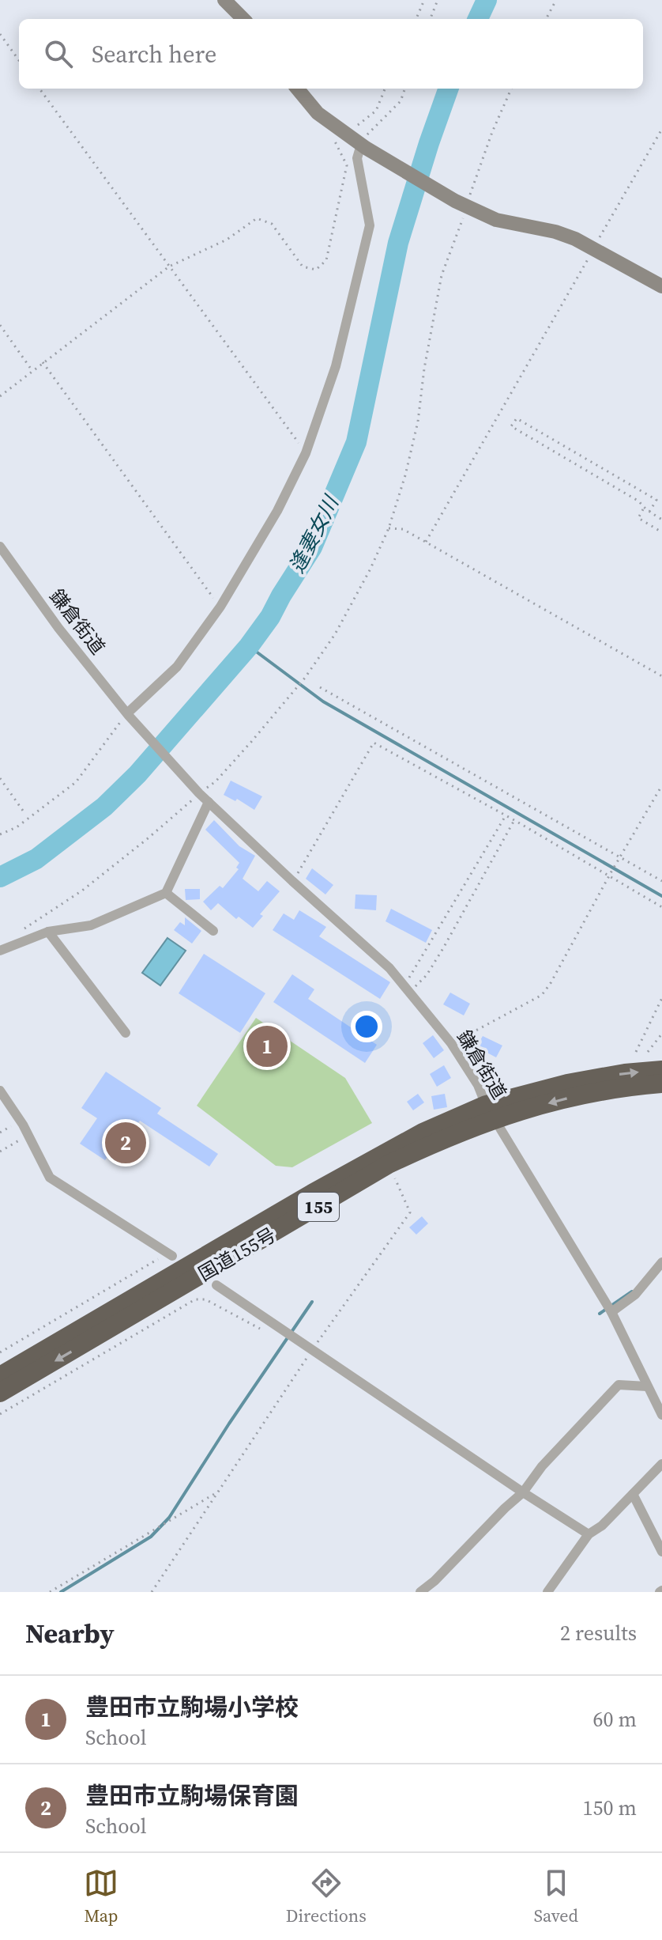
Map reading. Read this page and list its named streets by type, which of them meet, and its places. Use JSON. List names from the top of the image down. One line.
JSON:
{"streets":{"highway":["155","国道155号"],"street":["鎌倉街道"]},"crossings":[["鎌倉街道","国道155号"]],"water":["逢妻女川"],"page":{"search":"Search here","pins":["1","2"],"heading":["Nearby","2 results"],"list":[{"mark":"1","name":"豊田市立駒場小学校","note":"School","value":"60 m"},{"mark":"2","name":"豊田市立駒場保育園","note":"School","value":"150 m"}],"nav":["Map","Directions","Saved"]}}
